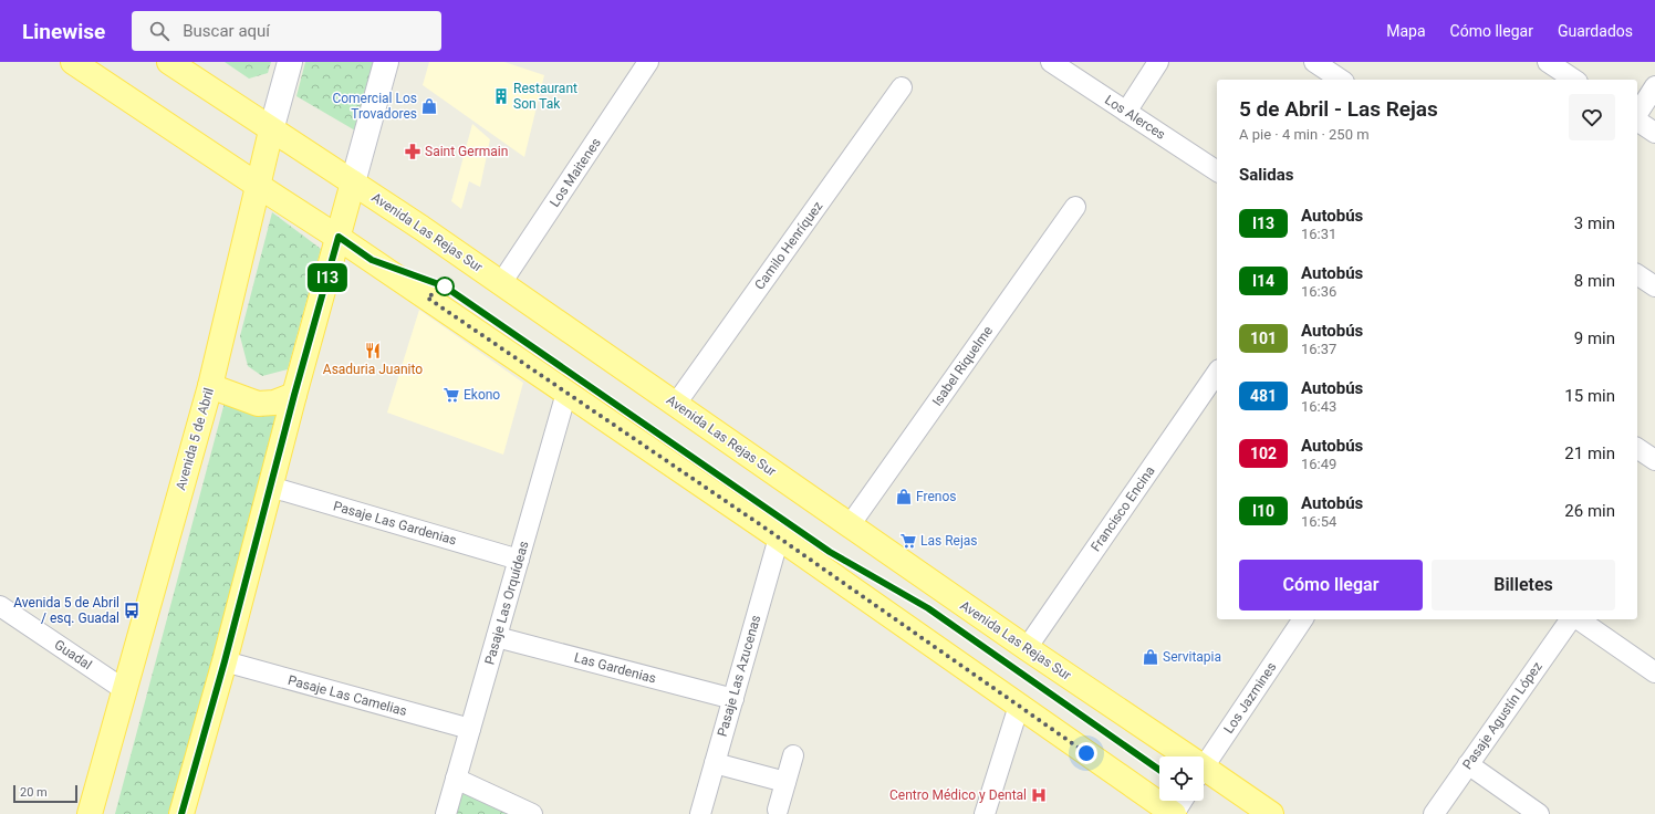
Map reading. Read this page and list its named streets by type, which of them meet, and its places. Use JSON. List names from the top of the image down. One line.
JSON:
{"streets":{"main road":["Avenida Las Rejas Sur","Avenida 5 de Abril"],"street":["Los Alerces","Los Maitenes","Camilo Henríquez","Isabel Riquelme","Francisco Encina","Pasaje Las Gardenias","Pasaje Las Orquídeas","Guadal","Las Gardenias","Pasaje Las Azucenas","Pasaje Las Camelias","Los Jazmines","Pasaje Agustín López"]},"crossings":[["Los Maitenes","Avenida Las Rejas Sur"],["Avenida Las Rejas Sur","Camilo Henríquez"],["Avenida Las Rejas Sur","Isabel Riquelme"],["Avenida Las Rejas Sur","Avenida 5 de Abril"],["Avenida Las Rejas Sur","Francisco Encina"],["Avenida 5 de Abril","Guadal"],["Pasaje Las Gardenias","Pasaje Las Orquídeas"],["Pasaje Las Orquídeas","Las Gardenias"],["Pasaje Las Orquídeas","Pasaje Las Camelias"],["Las Gardenias","Pasaje Las Azucenas"]],"places":{"building":["Restaurant Son Tak"],"shop":["Comercial Los Trovadores","Frenos","Servitapia"],"pharmacy":["Saint Germain"],"restaurant":["Asaduria Juanito"],"supermarket":["Ekono","Las Rejas"],"bus stop":["Avenida 5 de Abril / esq. Guadal"],"hospital":["Centro Médico y Dental"]},"lines":["bus line I13"],"scale_bar":"20 m","page":{"header":"Linewise","search":"Buscar aquí","nav":["Mapa","Cómo llegar","Guardados"],"on_map":"I13","heading":[["5 de Abril - Las Rejas","A pie · 4 min · 250 m"],"Salidas"],"list":[{"mark":"I13","name":"Autobús","note":"16:31","value":"3 min"},{"mark":"I14","name":"Autobús","note":"16:36","value":"8 min"},{"mark":"101","name":"Autobús","note":"16:37","value":"9 min"},{"mark":"481","name":"Autobús","note":"16:43","value":"15 min"},{"mark":"102","name":"Autobús","note":"16:49","value":"21 min"},{"mark":"I10","name":"Autobús","note":"16:54","value":"26 min"}],"buttons":["Cómo llegar","Billetes"],"scale":"20 m"}}
